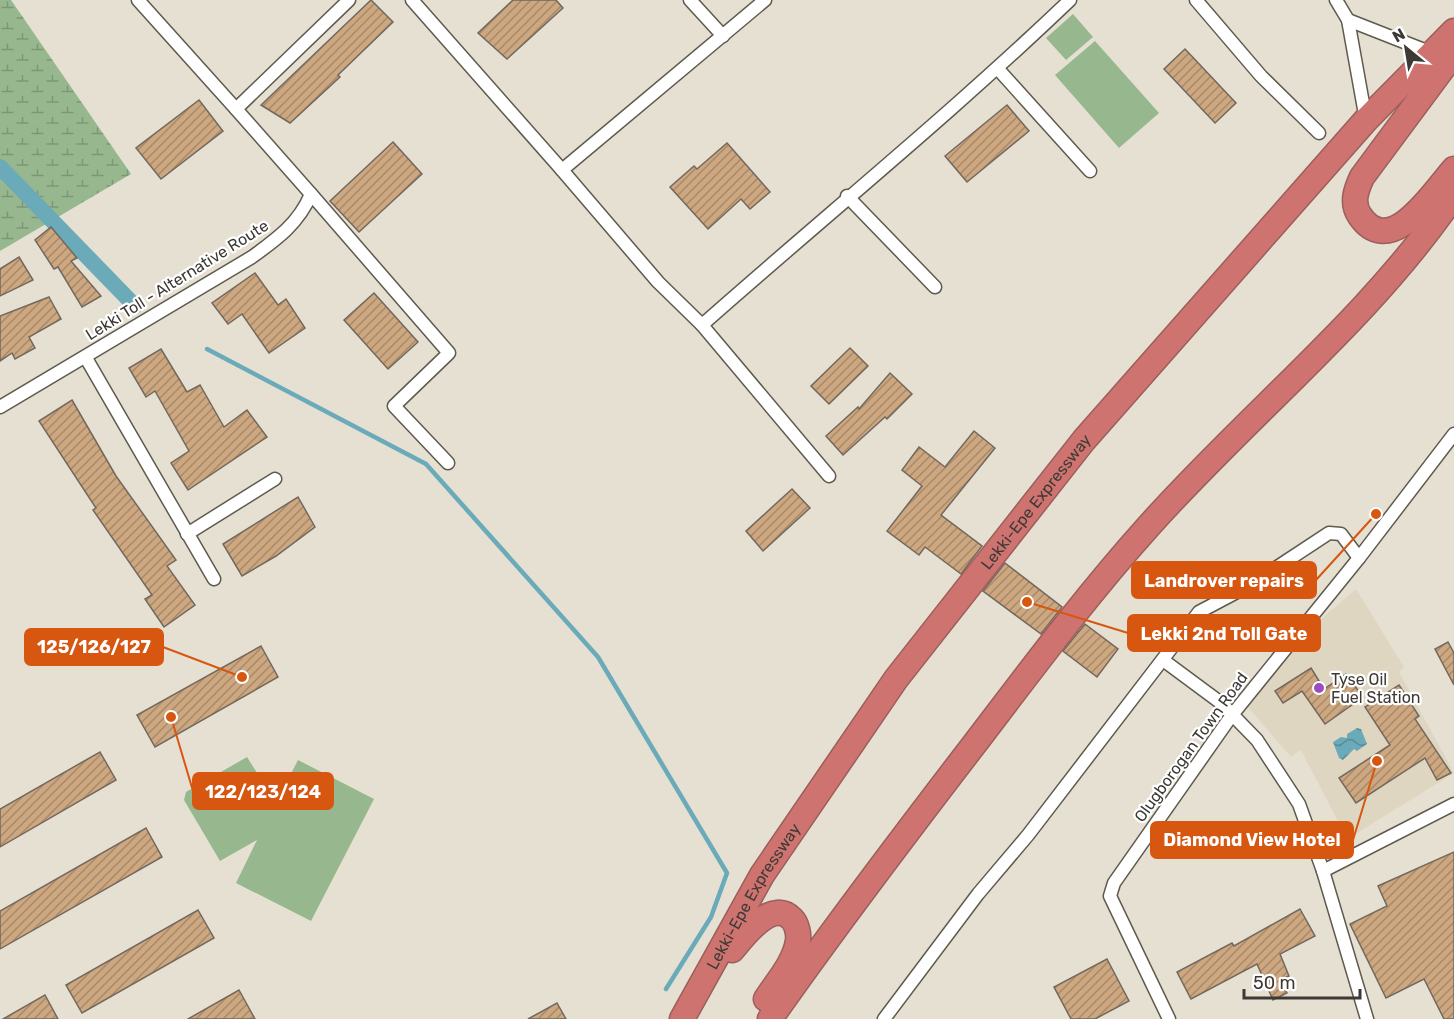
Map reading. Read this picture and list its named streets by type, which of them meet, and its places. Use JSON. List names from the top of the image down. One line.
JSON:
{"streets":{"highway":["Lekki-Epe Expressway"],"street":["Lekki Toll - Alternative Route","Olugborogan Town Road"]},"places":["Landrover repairs","Lekki 2nd Toll Gate","125/126/127","Tyse Oil Fuel Station","122/123/124","Diamond View Hotel"],"scale_bar":"50 m","north":"top left"}
